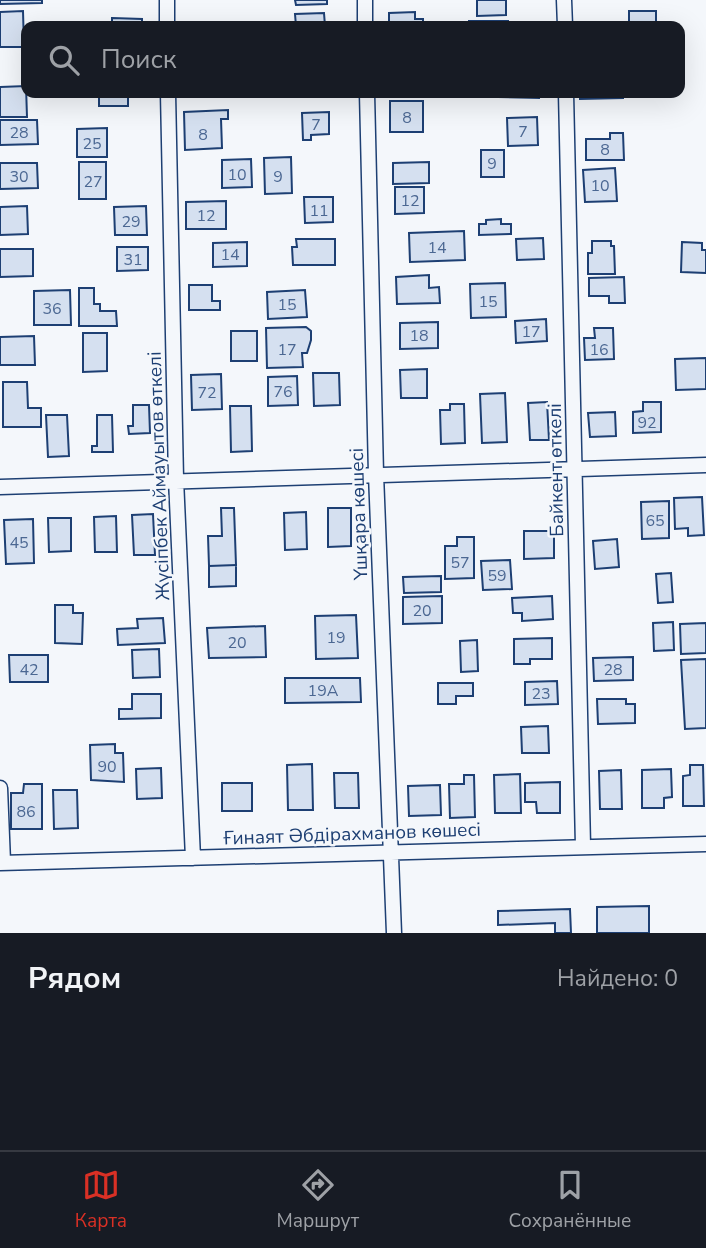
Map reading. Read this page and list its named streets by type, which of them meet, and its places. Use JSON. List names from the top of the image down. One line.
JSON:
{"streets":{"street":["Байкент өткелі","Жүсіпбек Аймауытов өткелі","Үшқара көшесі","Ғинаят Әбдірахманов көшесі"]},"crossings":[["Байкент өткелі","Ғинаят Әбдірахманов көшесі"],["Жүсіпбек Аймауытов өткелі","Ғинаят Әбдірахманов көшесі"],["Үшқара көшесі","Ғинаят Әбдірахманов көшесі"]],"house_numbers":["8","7","7","28","8","25","8","9","10","30","9","27","10","12","11","12","29","14","14","31","15","15","36","17","18","17","16","76","72","92","65","45","57","59","20","19","20","42","28","19А","23","90","86"],"page":{"search":"Поиск","heading":["Рядом","Найдено: 0"],"nav":["Карта","Маршрут","Сохранённые"]}}
